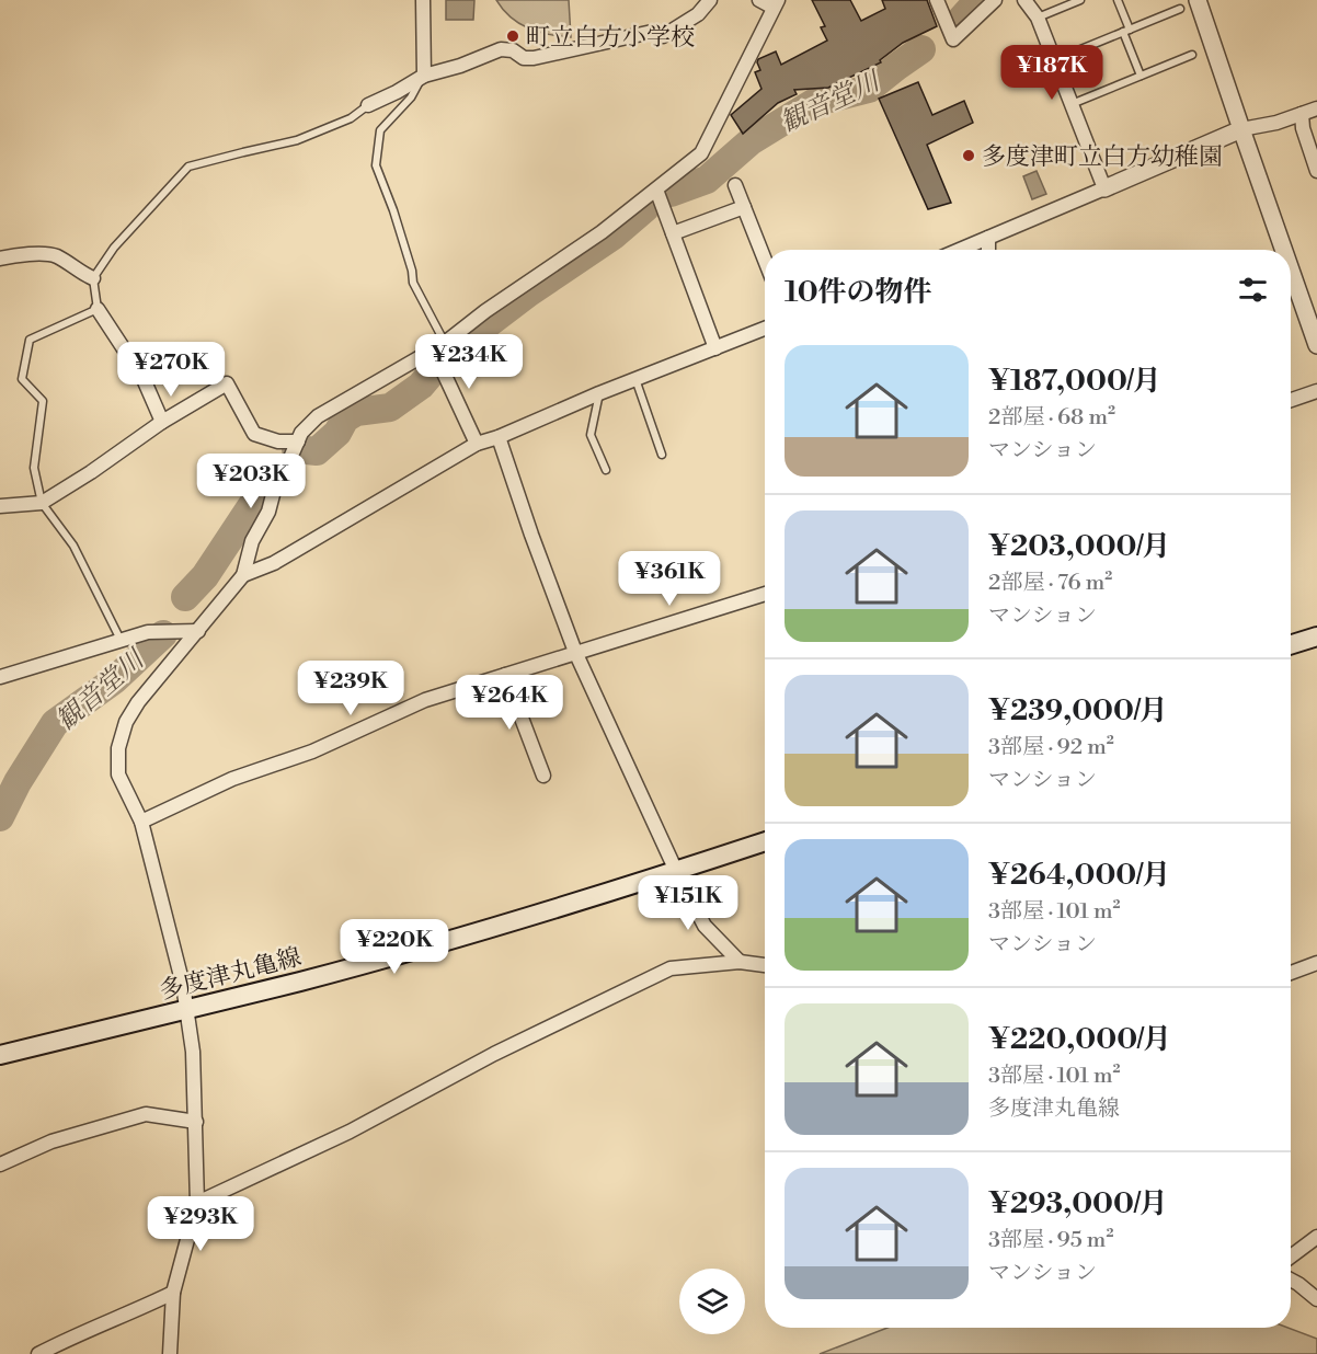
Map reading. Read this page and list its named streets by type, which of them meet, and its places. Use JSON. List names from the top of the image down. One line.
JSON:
{"streets":{"main road":["多度津丸亀線"]},"water":["観音堂川"],"places":["町立白方小学校","多度津町立白方幼稚園"],"page":{"price":["¥187K","¥234K","¥270K","¥203K","¥361K","¥239K","¥264K","¥151K","¥220K","¥293K"],"heading":"10件の物件","list":[{"name":"¥187,000/月","note":"2部屋 · 68 m² · マンション"},{"name":"¥203,000/月","note":"2部屋 · 76 m² · マンション"},{"name":"¥239,000/月","note":"3部屋 · 92 m² · マンション"},{"name":"¥264,000/月","note":"3部屋 · 101 m² · マンション"},{"name":"¥220,000/月","note":"3部屋 · 101 m² · 多度津丸亀線"},{"name":"¥293,000/月","note":"3部屋 · 95 m² · マンション"}]}}
